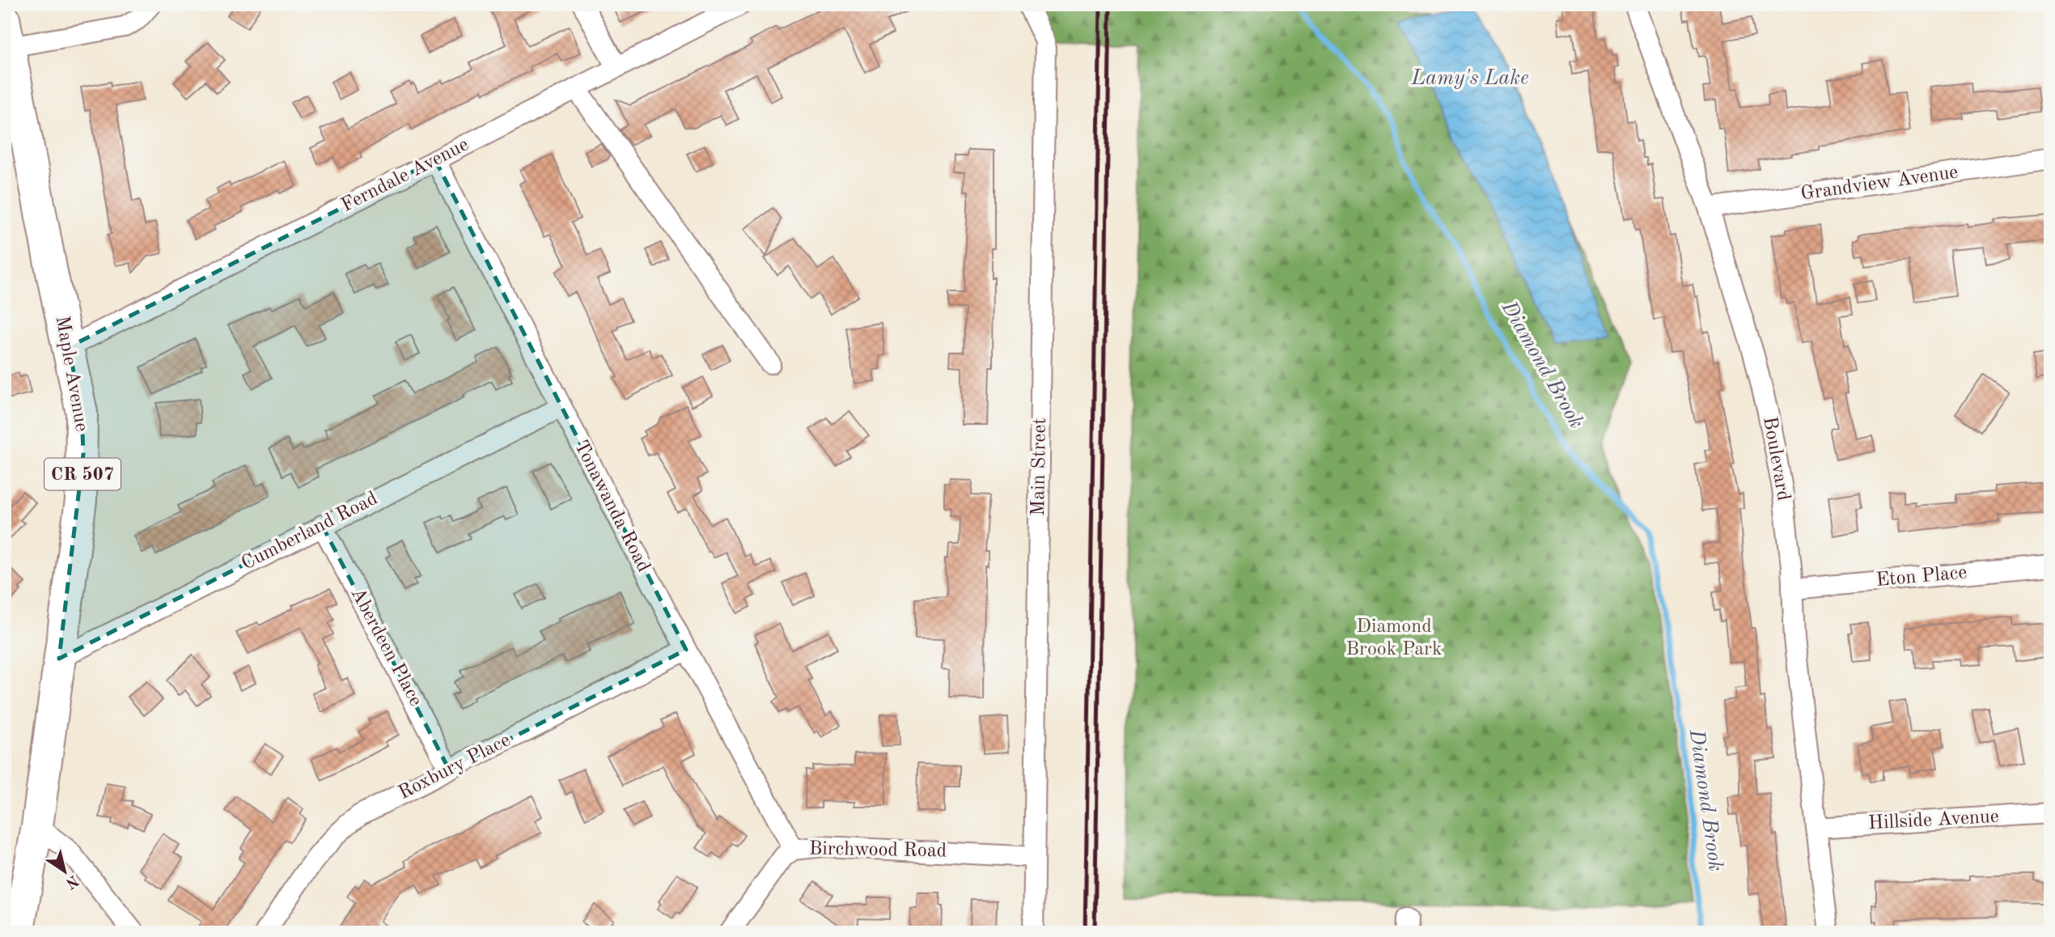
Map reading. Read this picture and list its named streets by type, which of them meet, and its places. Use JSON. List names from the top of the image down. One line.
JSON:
{"streets":{"main road":["Maple Avenue","CR 507"],"street":["Ferndale Avenue","Grandview Avenue","Boulevard","Main Street","Tonawanda Road","Cumberland Road","Eton Place","Aberdeen Place","Roxbury Place","Hillside Avenue","Birchwood Road"]},"crossings":[["Ferndale Avenue","Maple Avenue"],["Ferndale Avenue","Tonawanda Road"],["Grandview Avenue","Boulevard"],["Maple Avenue","Cumberland Road"],["Boulevard","Eton Place"],["Boulevard","Hillside Avenue"],["Main Street","Birchwood Road"],["Tonawanda Road","Cumberland Road"],["Tonawanda Road","Roxbury Place"],["Tonawanda Road","Birchwood Road"],["Cumberland Road","Aberdeen Place"],["Aberdeen Place","Roxbury Place"]],"water":["Lamy's Lake","Diamond Brook"],"parks":["Diamond Brook Park"],"north":"bottom right"}
